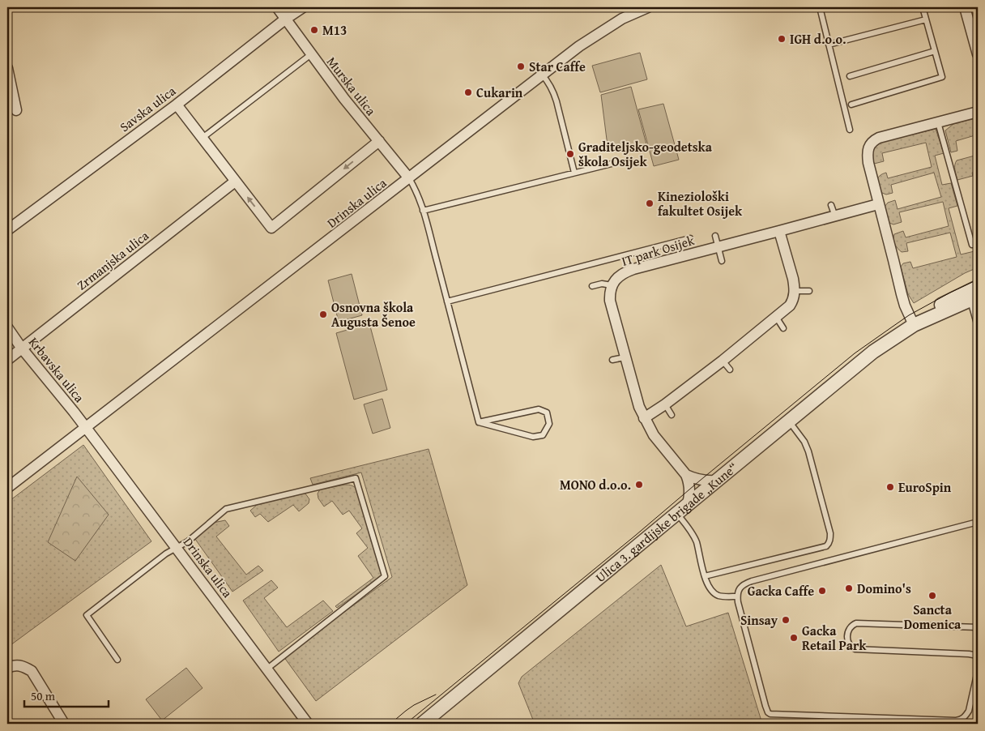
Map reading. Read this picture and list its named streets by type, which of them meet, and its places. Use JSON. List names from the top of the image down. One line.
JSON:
{"streets":{"street":["Murska ulica","Savska ulica","Drinska ulica","IT park Osijek","Zrmanjska ulica","Krbavska ulica","Ulica 3. gardijske brigade „Kune“"]},"crossings":[["Murska ulica","Savska ulica"],["Murska ulica","Drinska ulica"],["Drinska ulica","Krbavska ulica"],["Zrmanjska ulica","Krbavska ulica"]],"places":["M13","IGH d.o.o.","Star Caffe","Cukarin","Graditeljsko-geodetska škola Osijek","Kineziološki fakultet Osijek","Osnovna škola Augusta Šenoe","MONO d.o.o.","EuroSpin","Domino's","Gacka Caffe","Sancta Domenica","Sinsay","Gacka Retail Park"],"scale_bar":"50 m"}
